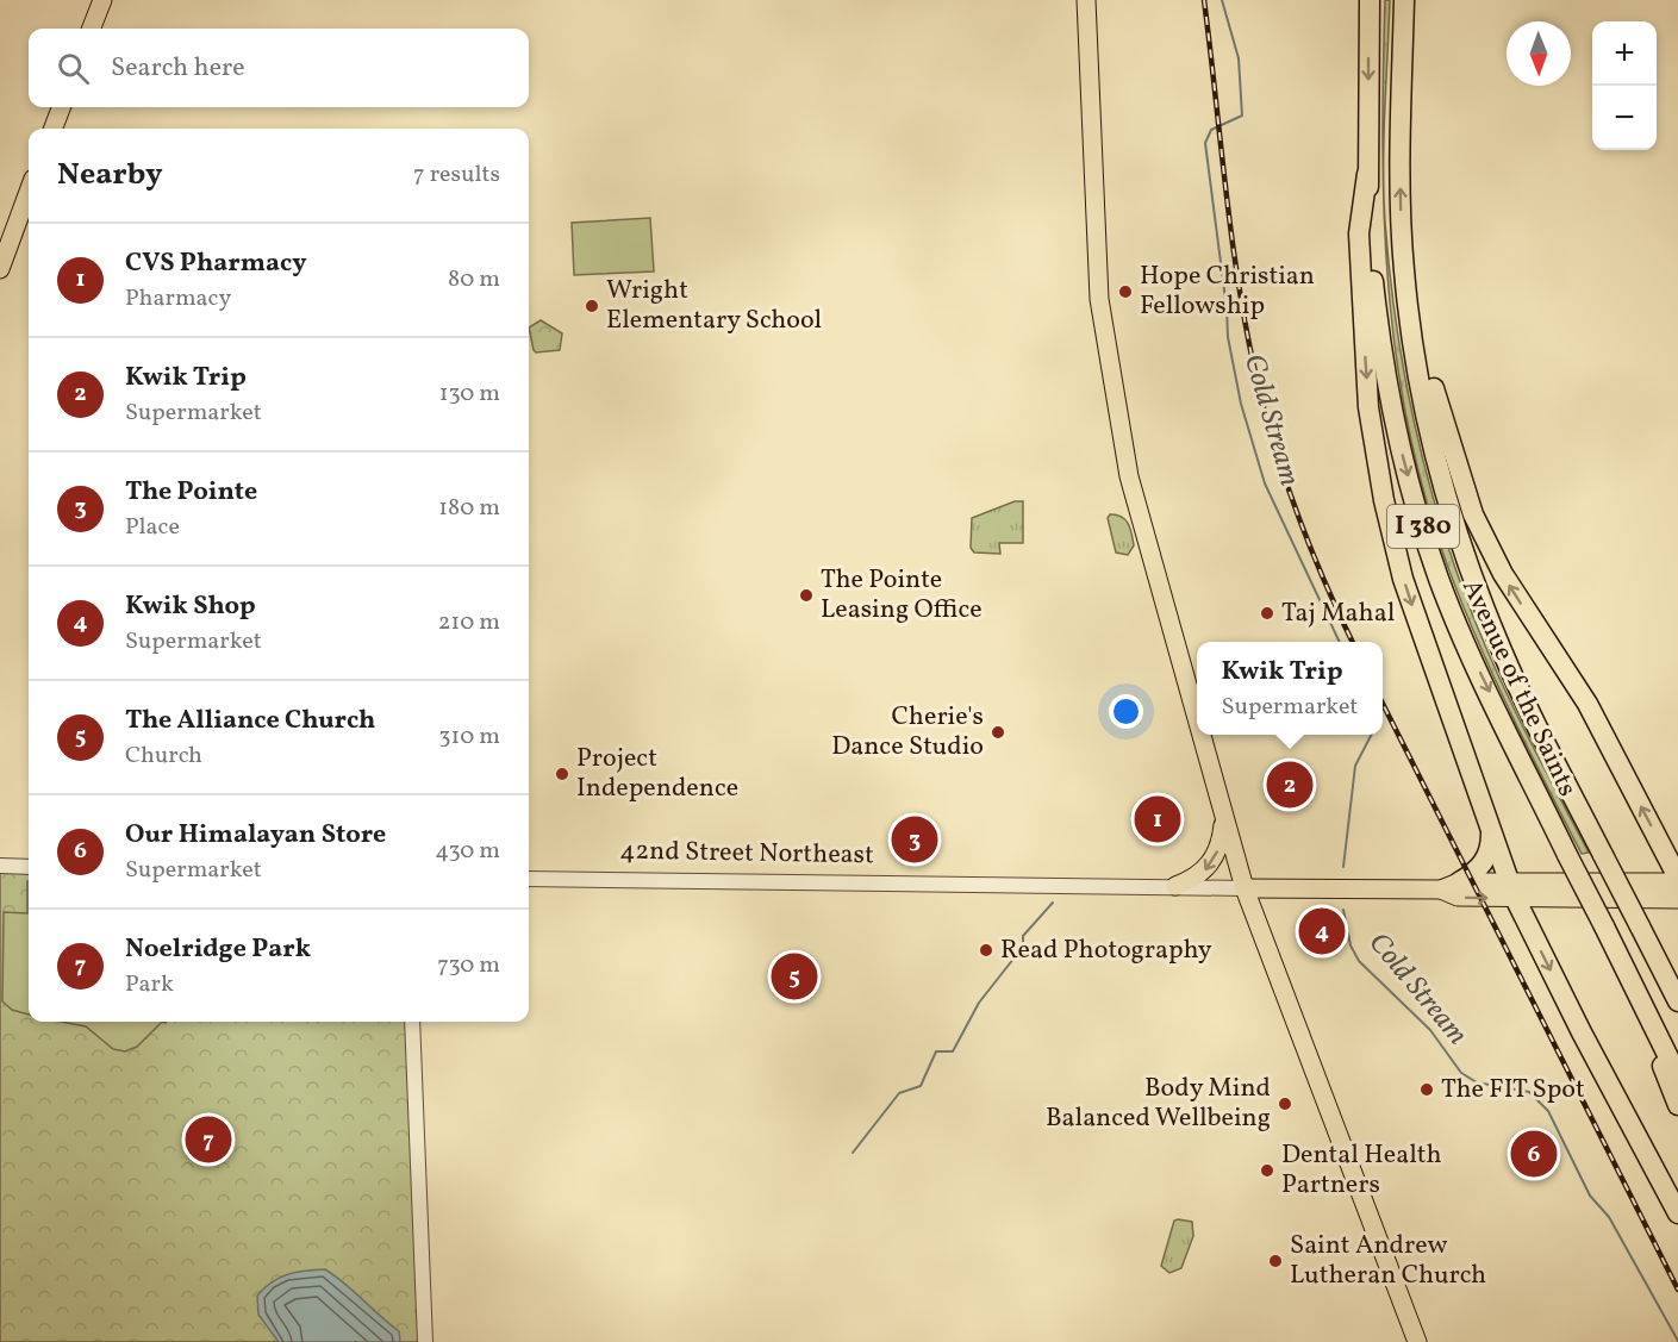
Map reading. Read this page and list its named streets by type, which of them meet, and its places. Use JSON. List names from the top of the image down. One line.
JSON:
{"streets":{"highway":["I 380","Avenue of the Saints"],"main road":["42nd Street Northeast"]},"water":["Cold Stream"],"places":["Hope Christian Fellowship","Wright Elementary School","The Pointe Leasing Office","Taj Mahal","Cherie's Dance Studio","Project Independence","Read Photography","The FIT Spot","Body Mind Balanced Wellbeing","Dental Health Partners","Saint Andrew Lutheran Church"],"north":"bottom","page":{"map_buttons":["+","−"],"search":"Search here","heading":["Nearby","7 results"],"list":[{"mark":"1","name":"CVS Pharmacy","note":"Pharmacy","value":"80 m"},{"mark":"2","name":"Kwik Trip","note":"Supermarket","value":"130 m"},{"mark":"3","name":"The Pointe","note":"Place","value":"180 m"},{"mark":"4","name":"Kwik Shop","note":"Supermarket","value":"210 m"},{"mark":"5","name":"The Alliance Church","note":"Church","value":"310 m"},{"mark":"6","name":"Our Himalayan Store","note":"Supermarket","value":"430 m"},{"mark":"7","name":"Noelridge Park","note":"Park","value":"730 m"}],"popup":["Kwik Trip","Supermarket"],"pins":["2","1","3","4","5","7","6"]}}
